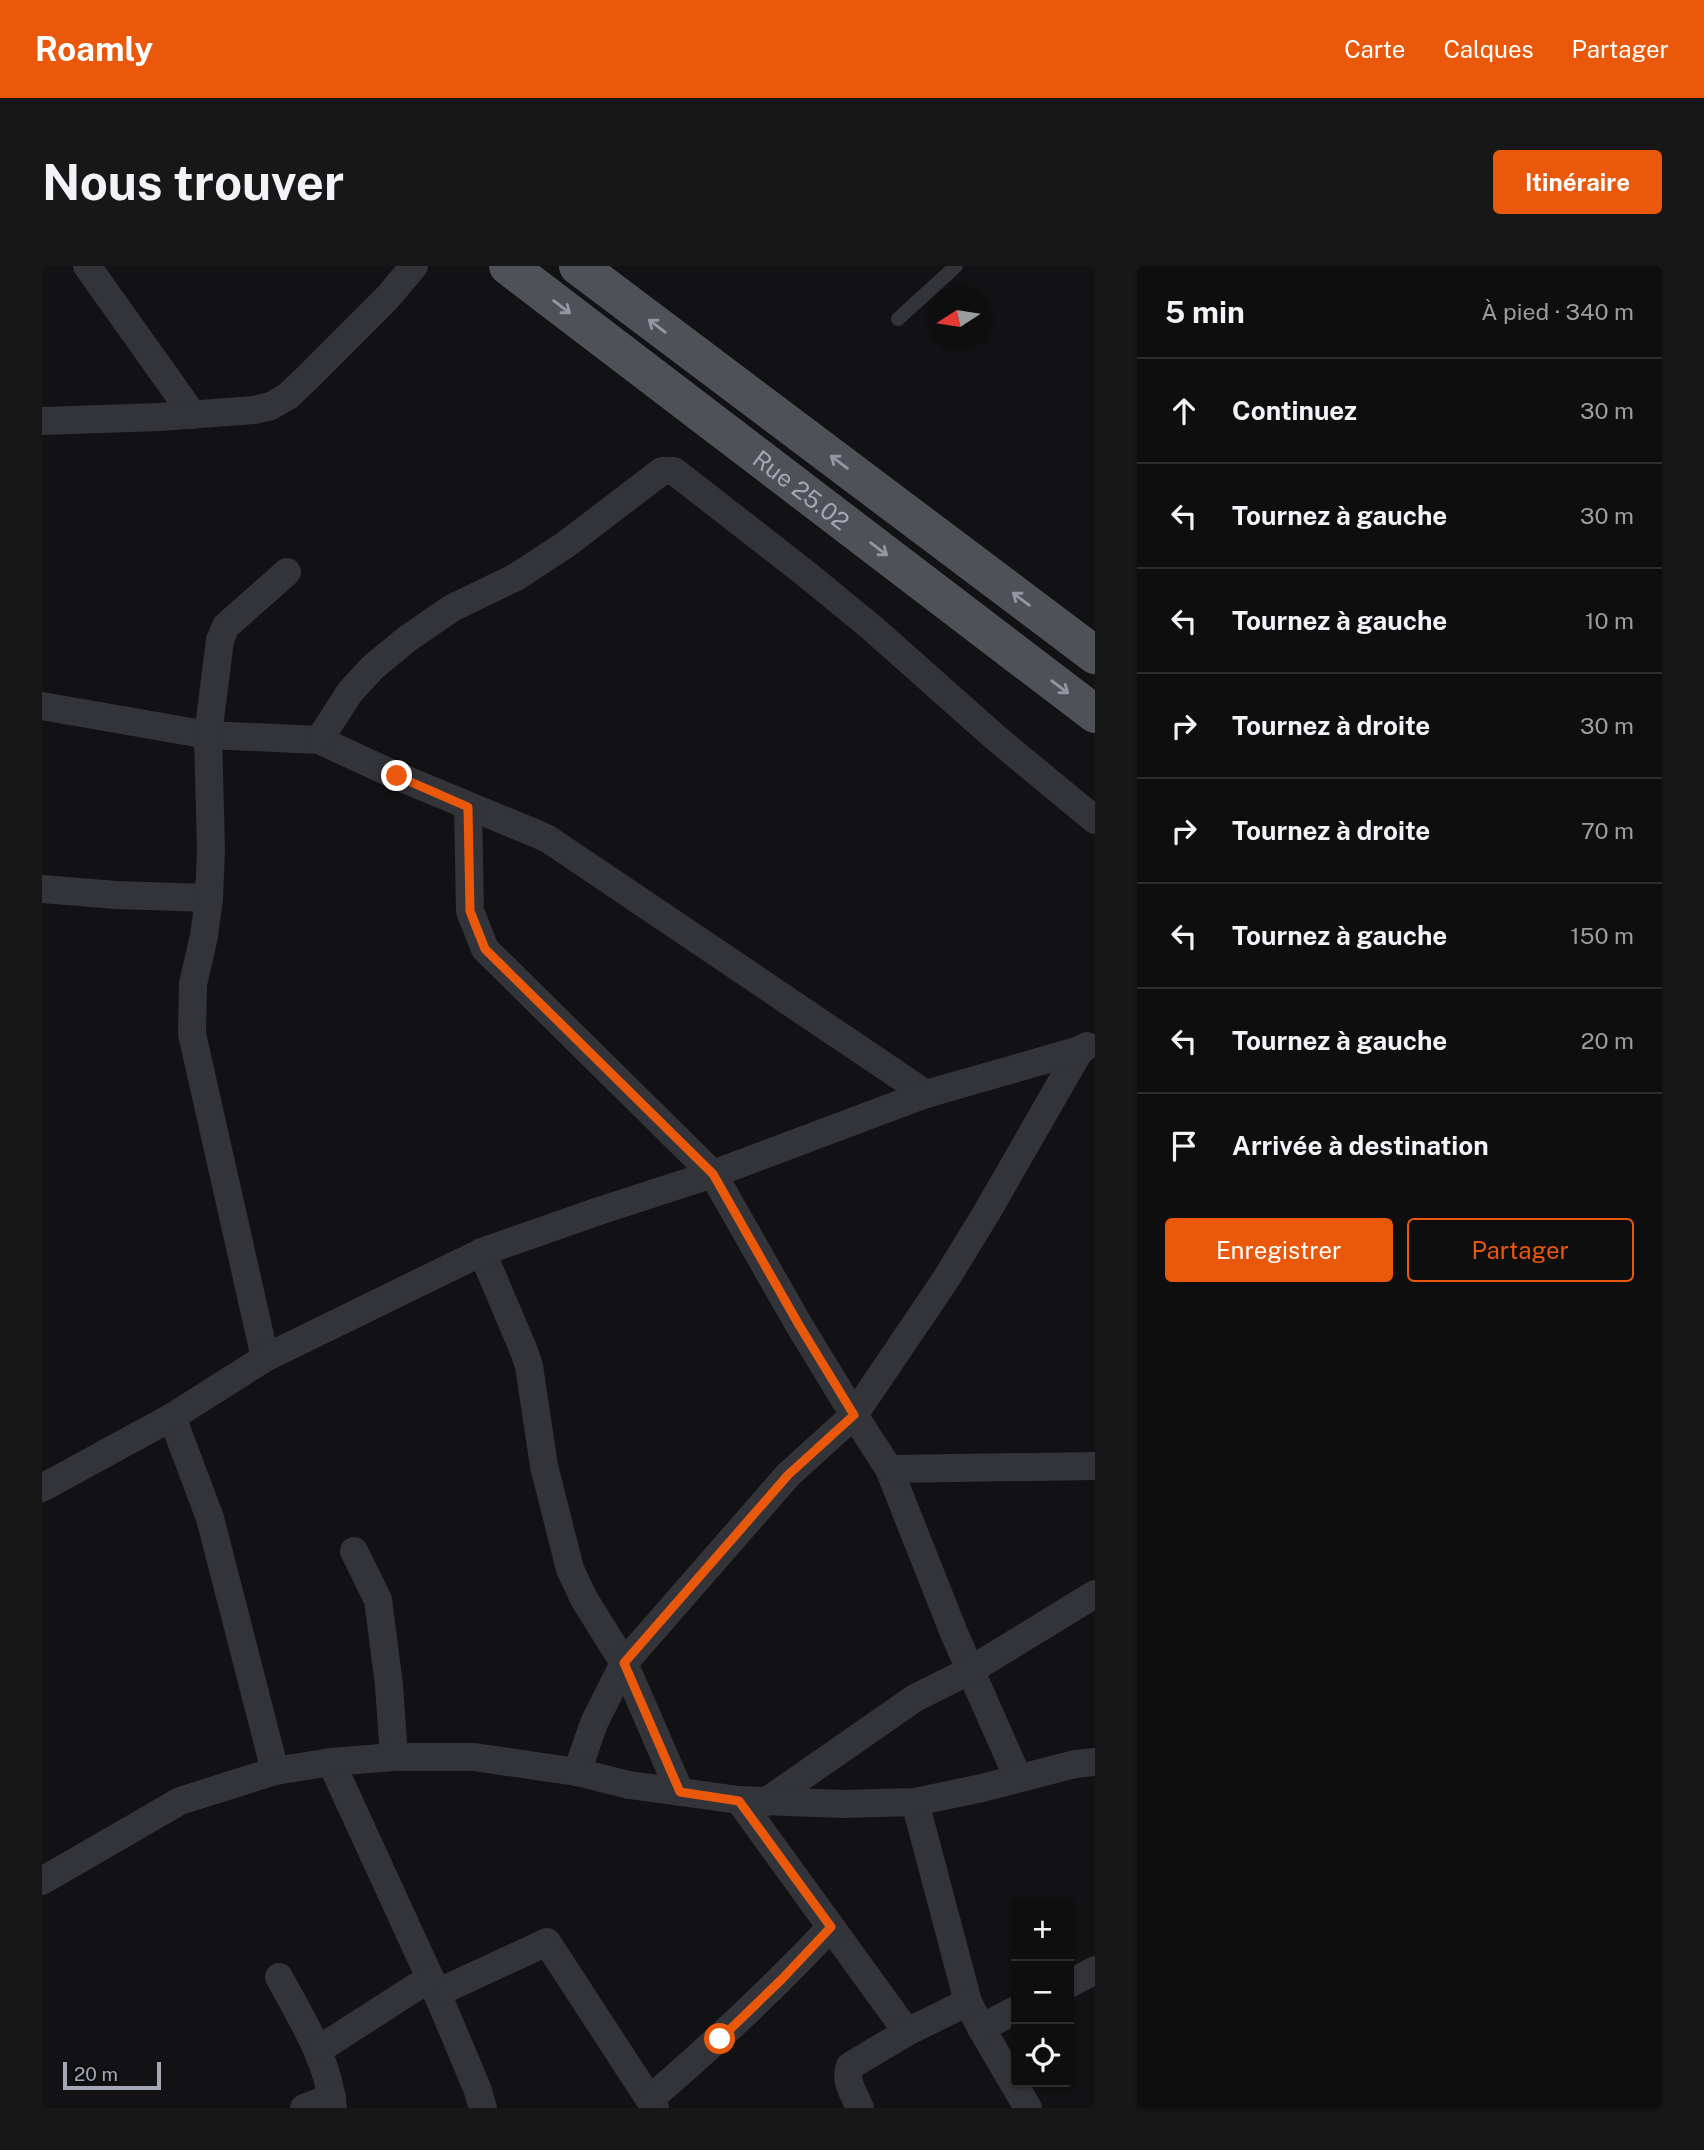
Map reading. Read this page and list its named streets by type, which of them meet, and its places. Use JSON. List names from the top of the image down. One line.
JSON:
{"streets":{"main road":["Rue 25.02"]},"scale_bar":"20 m","north":"left","page":{"header":"Roamly","nav":["Carte","Calques","Partager"],"buttons":["Itinéraire",["Enregistrer","Partager"]],"title":"Nous trouver","heading":["5 min","À pied · 340 m"],"list":[["Continuez","30 m"],["Tournez à gauche","30 m"],["Tournez à gauche","10 m"],["Tournez à droite","30 m"],["Tournez à droite","70 m"],["Tournez à gauche","150 m"],["Tournez à gauche","20 m"],"Arrivée à destination"],"map_buttons":["+","−"],"scale":"20 m"}}
